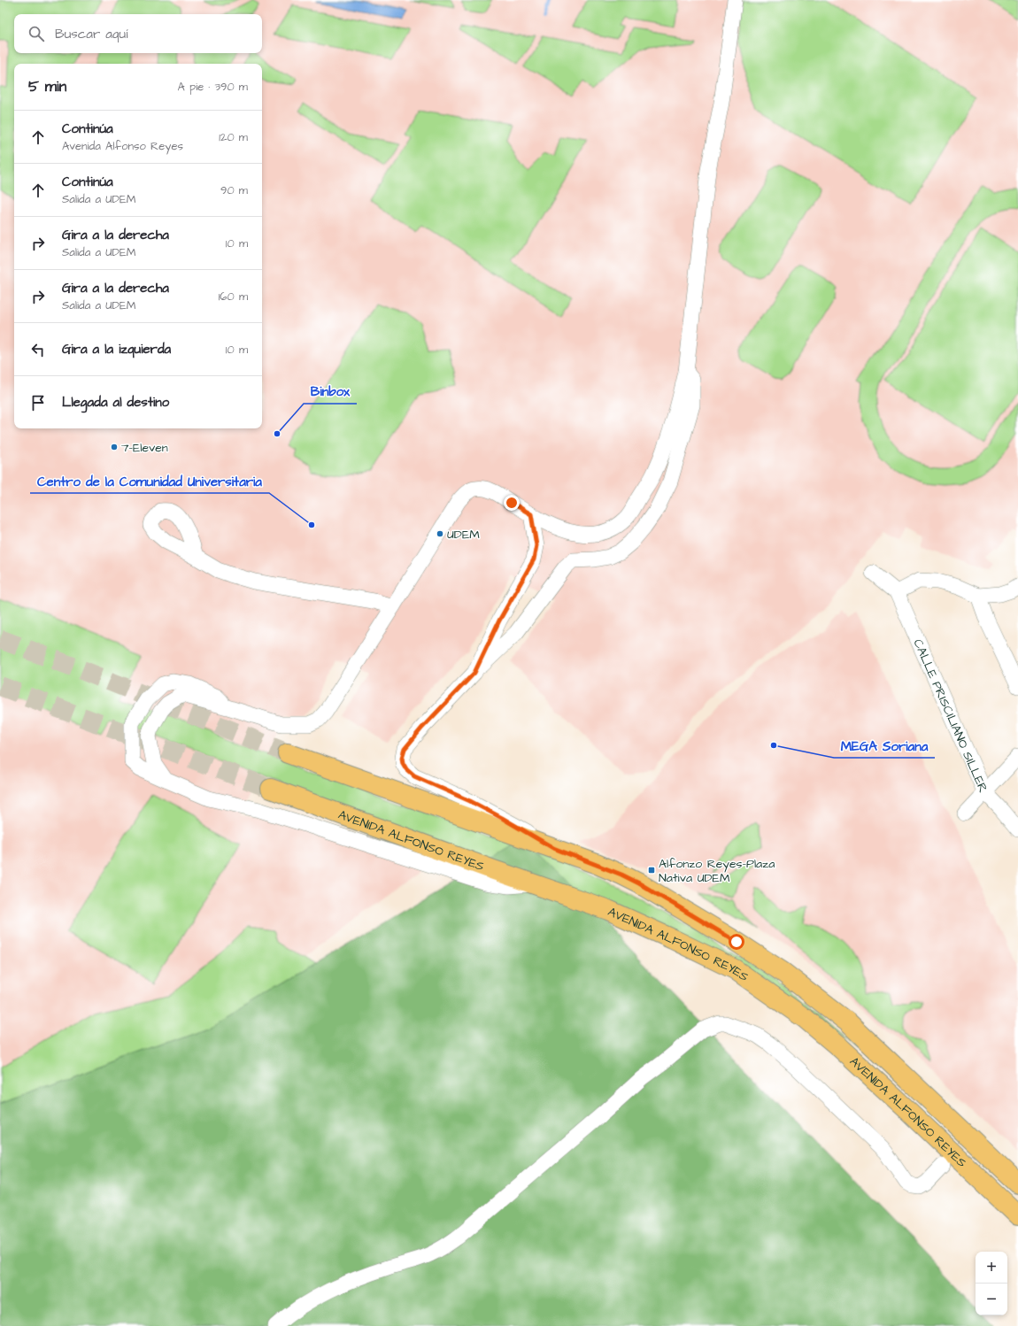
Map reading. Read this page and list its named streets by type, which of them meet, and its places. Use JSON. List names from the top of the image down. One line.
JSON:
{"streets":{"main road":["AVENIDA ALFONSO REYES"],"street":["CALLE PRISCILIANO SILLER"]},"places":{"other":["Binbox","7-Eleven","Centro de la Comunidad Universitaria","UDEM","MEGA Soriana"],"transit":["Alfonzo Reyes-Plaza Nativa UDEM"]},"page":{"search":"Buscar aquí","heading":["5 min","A pie · 390 m"],"list":[["Continúa","Avenida Alfonso Reyes","120 m"],["Continúa","Salida a UDEM","90 m"],["Gira a la derecha","Salida a UDEM","10 m"],["Gira a la derecha","Salida a UDEM","160 m"],["Gira a la izquierda","10 m"],"Llegada al destino"],"map_buttons":["+","−"]}}
